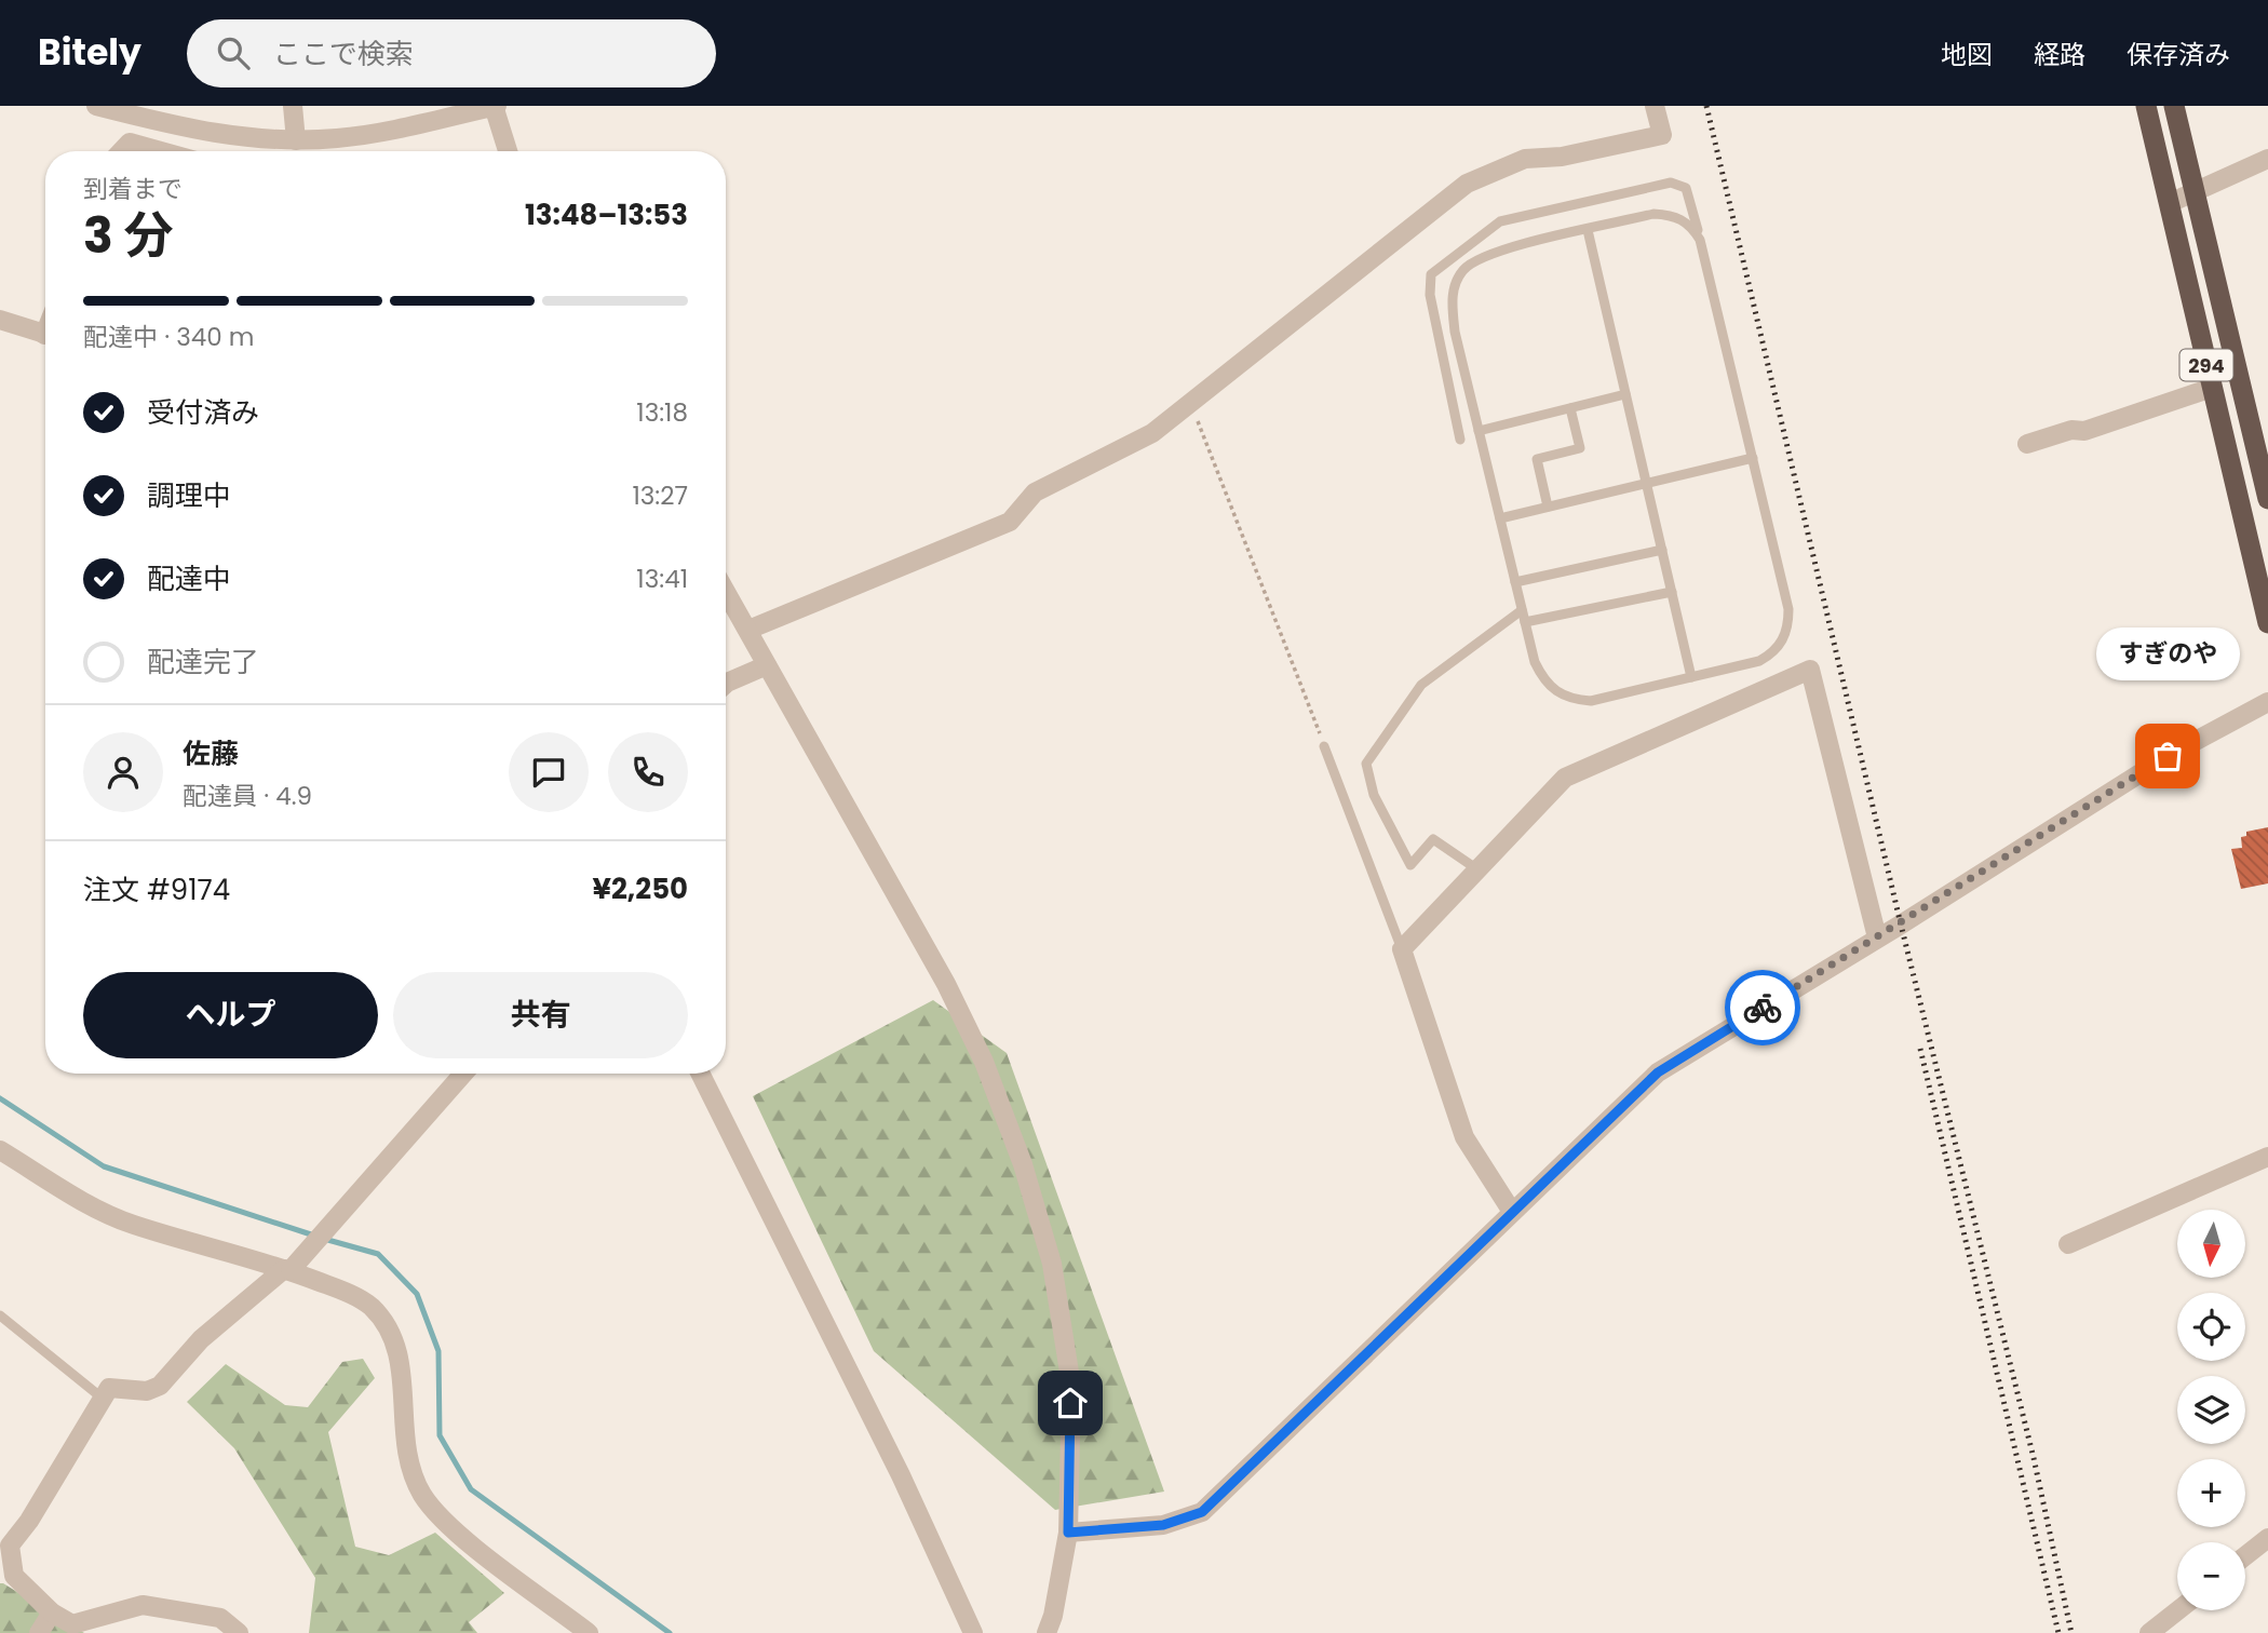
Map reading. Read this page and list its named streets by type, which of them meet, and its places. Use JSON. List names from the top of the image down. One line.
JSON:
{"streets":{"highway":["294"]},"places":["すぎのや"],"north":"bottom","page":{"header":"Bitely","search":"ここで検索","nav":["地図","経路","保存済み"],"heading":["3 分","到着まで","13:48–13:53"],"panel":["佐藤","配達員 · 4.9","注文 #9174","¥2,250"],"bar":"配達中 · 340 m","list":[["受付済み","13:18"],["調理中","13:27"],["配達中","13:41"],"配達完了"],"bubble":"すぎのや","buttons":["ヘルプ","共有"],"map_buttons":["+","−"]}}
